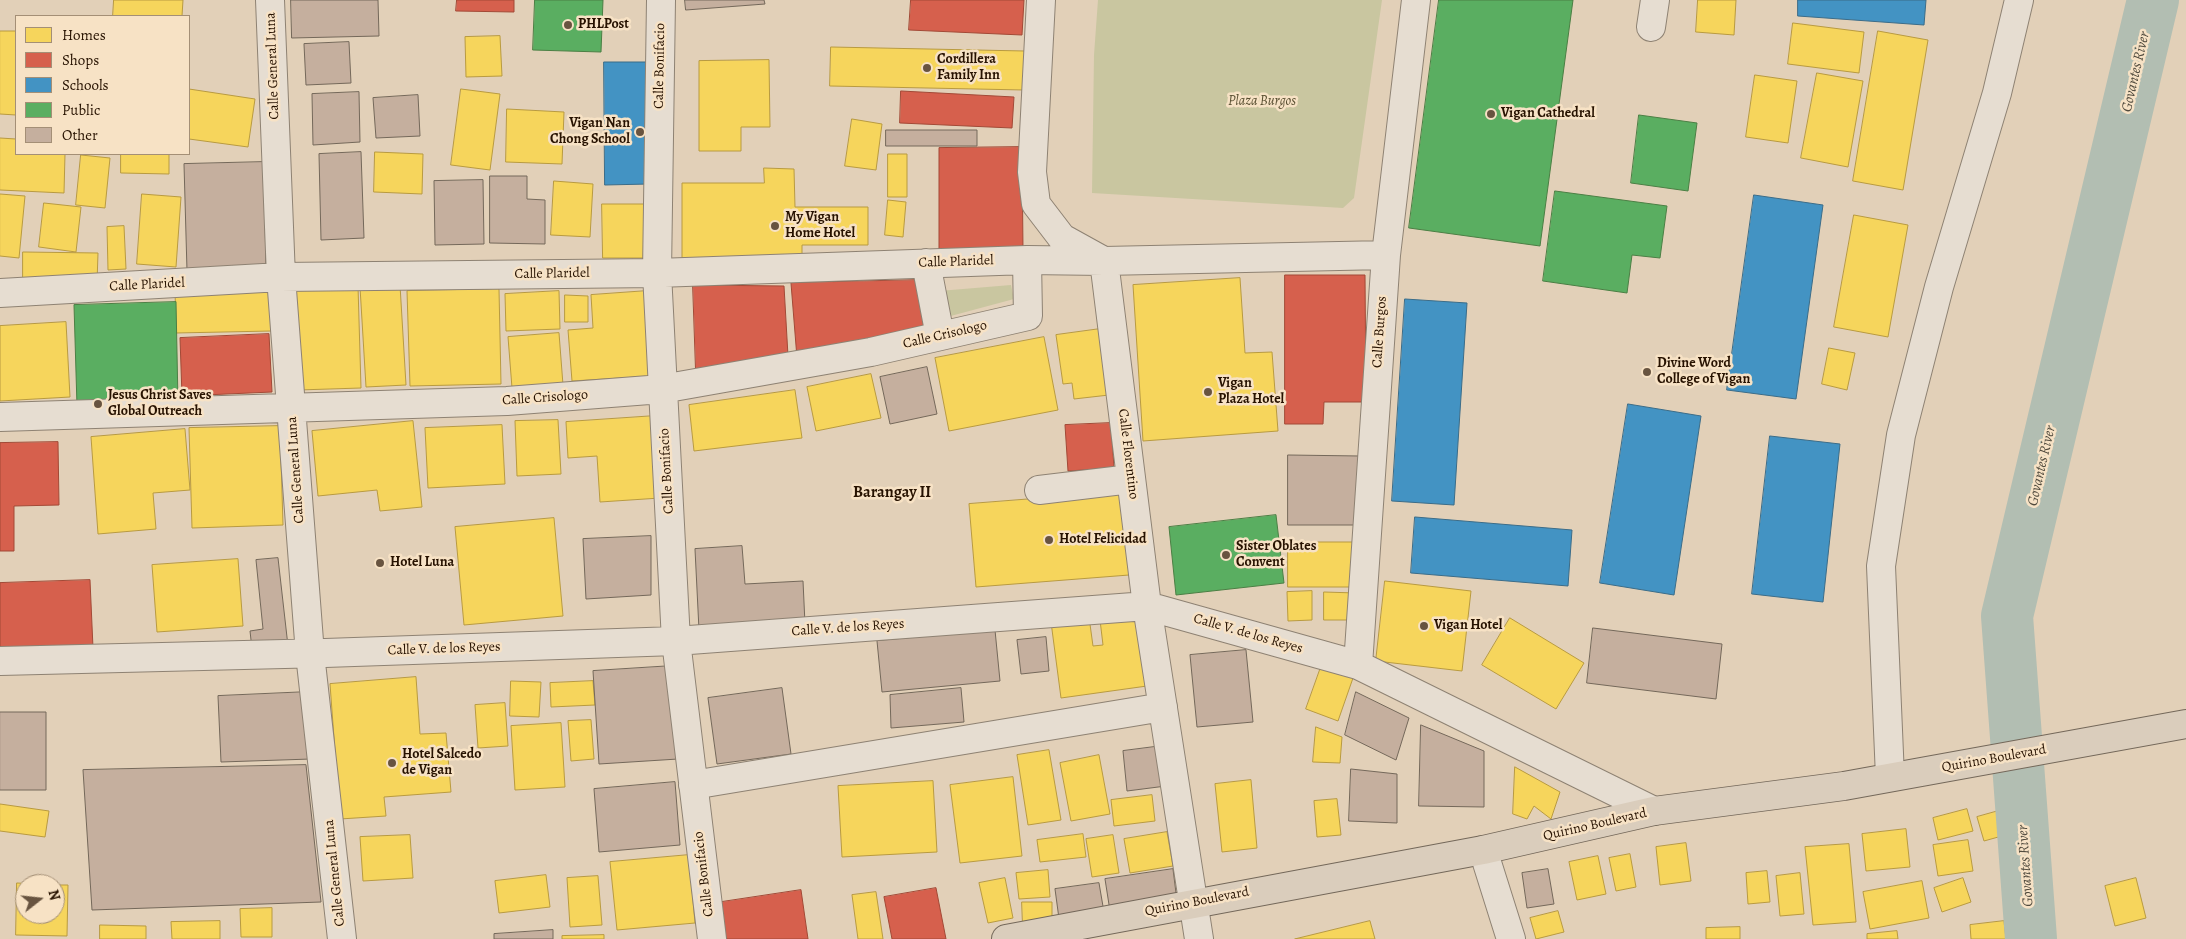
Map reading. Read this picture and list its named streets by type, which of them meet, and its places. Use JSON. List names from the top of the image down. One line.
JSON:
{"streets":{"main road":["Quirino Boulevard"],"street":["Calle General Luna","Calle Bonifacio","Calle Plaridel","Calle Burgos","Calle Crisologo","Calle Florentino","Calle V. de los Reyes"]},"crossings":[["Calle General Luna","Calle Plaridel"],["Calle General Luna","Calle Crisologo"],["Calle General Luna","Calle V. de los Reyes"],["Calle Bonifacio","Calle Plaridel"],["Calle Bonifacio","Calle Crisologo"],["Calle Bonifacio","Calle V. de los Reyes"],["Calle Plaridel","Calle Crisologo"],["Calle Plaridel","Calle Florentino"],["Calle Burgos","Calle V. de los Reyes"],["Calle Florentino","Calle V. de los Reyes"],["Calle Florentino","Quirino Boulevard"],["Calle V. de los Reyes","Quirino Boulevard"]],"districts":["Barangay II"],"water":["Govantes River"],"parks":["Plaza Burgos"],"places":["PHLPost","Cordillera Family Inn","Vigan Cathedral","Vigan Nan Chong School","My Vigan Home Hotel","Divine Word College of Vigan","Vigan Plaza Hotel","Jesus Christ Saves Global Outreach","Hotel Felicidad","Sister Oblates Convent","Hotel Luna","Vigan Hotel","Hotel Salcedo de Vigan"],"legend":["Homes","Shops","Schools","Public","Other"],"north":"right"}
